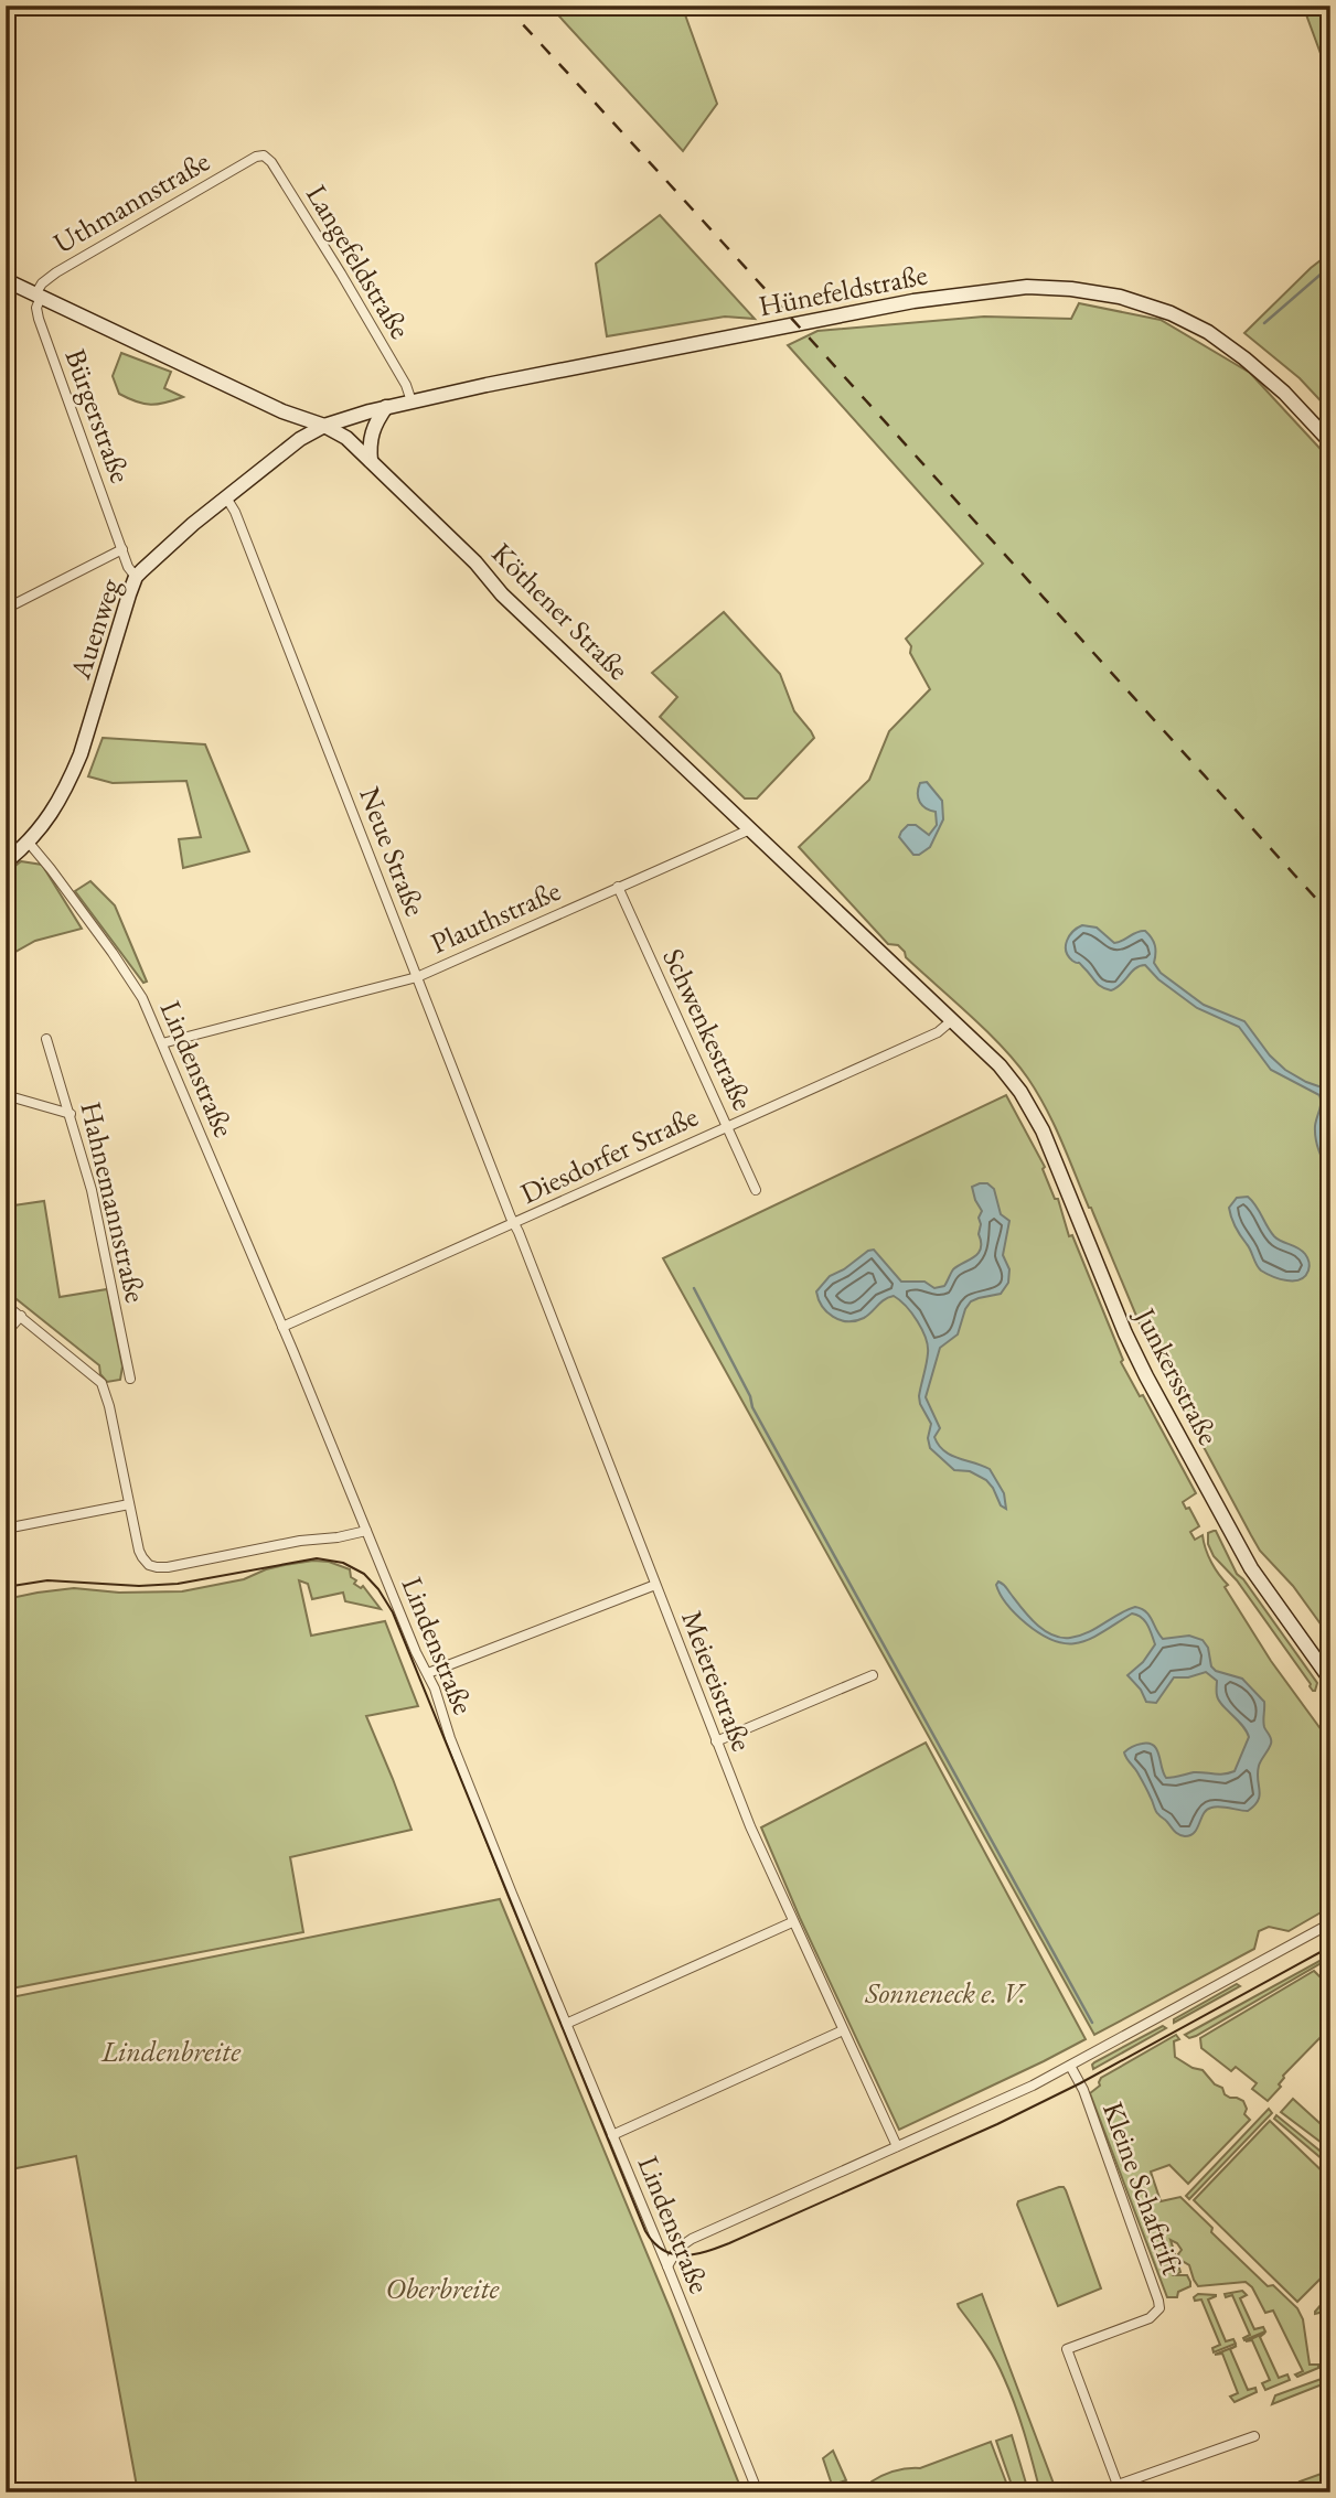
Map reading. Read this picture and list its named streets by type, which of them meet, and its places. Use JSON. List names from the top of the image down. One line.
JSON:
{"streets":{"main road":["Hünefeldstraße","Köthener Straße","Auenweg","Junkersstraße"],"street":["Uthmannstraße","Langefeldstraße","Bürgerstraße","Neue Straße","Plauthstraße","Schwenkestraße","Lindenstraße","Diesdorfer Straße","Hahnemannstraße","Meiereistraße","Kleine Schaftrift"]},"crossings":[["Uthmannstraße","Langefeldstraße"],["Uthmannstraße","Bürgerstraße"],["Uthmannstraße","Köthener Straße"],["Langefeldstraße","Hünefeldstraße"],["Hünefeldstraße","Köthener Straße"],["Hünefeldstraße","Auenweg"],["Bürgerstraße","Köthener Straße"],["Bürgerstraße","Auenweg"],["Köthener Straße","Auenweg"],["Köthener Straße","Plauthstraße"],["Köthener Straße","Diesdorfer Straße"],["Köthener Straße","Junkersstraße"],["Auenweg","Neue Straße"],["Auenweg","Lindenstraße"],["Neue Straße","Plauthstraße"],["Neue Straße","Diesdorfer Straße"],["Neue Straße","Meiereistraße"],["Plauthstraße","Schwenkestraße"],["Plauthstraße","Lindenstraße"],["Schwenkestraße","Diesdorfer Straße"],["Lindenstraße","Diesdorfer Straße"],["Diesdorfer Straße","Meiereistraße"]],"parks":["Sonneneck e. V.","Lindenbreite","Oberbreite"]}
